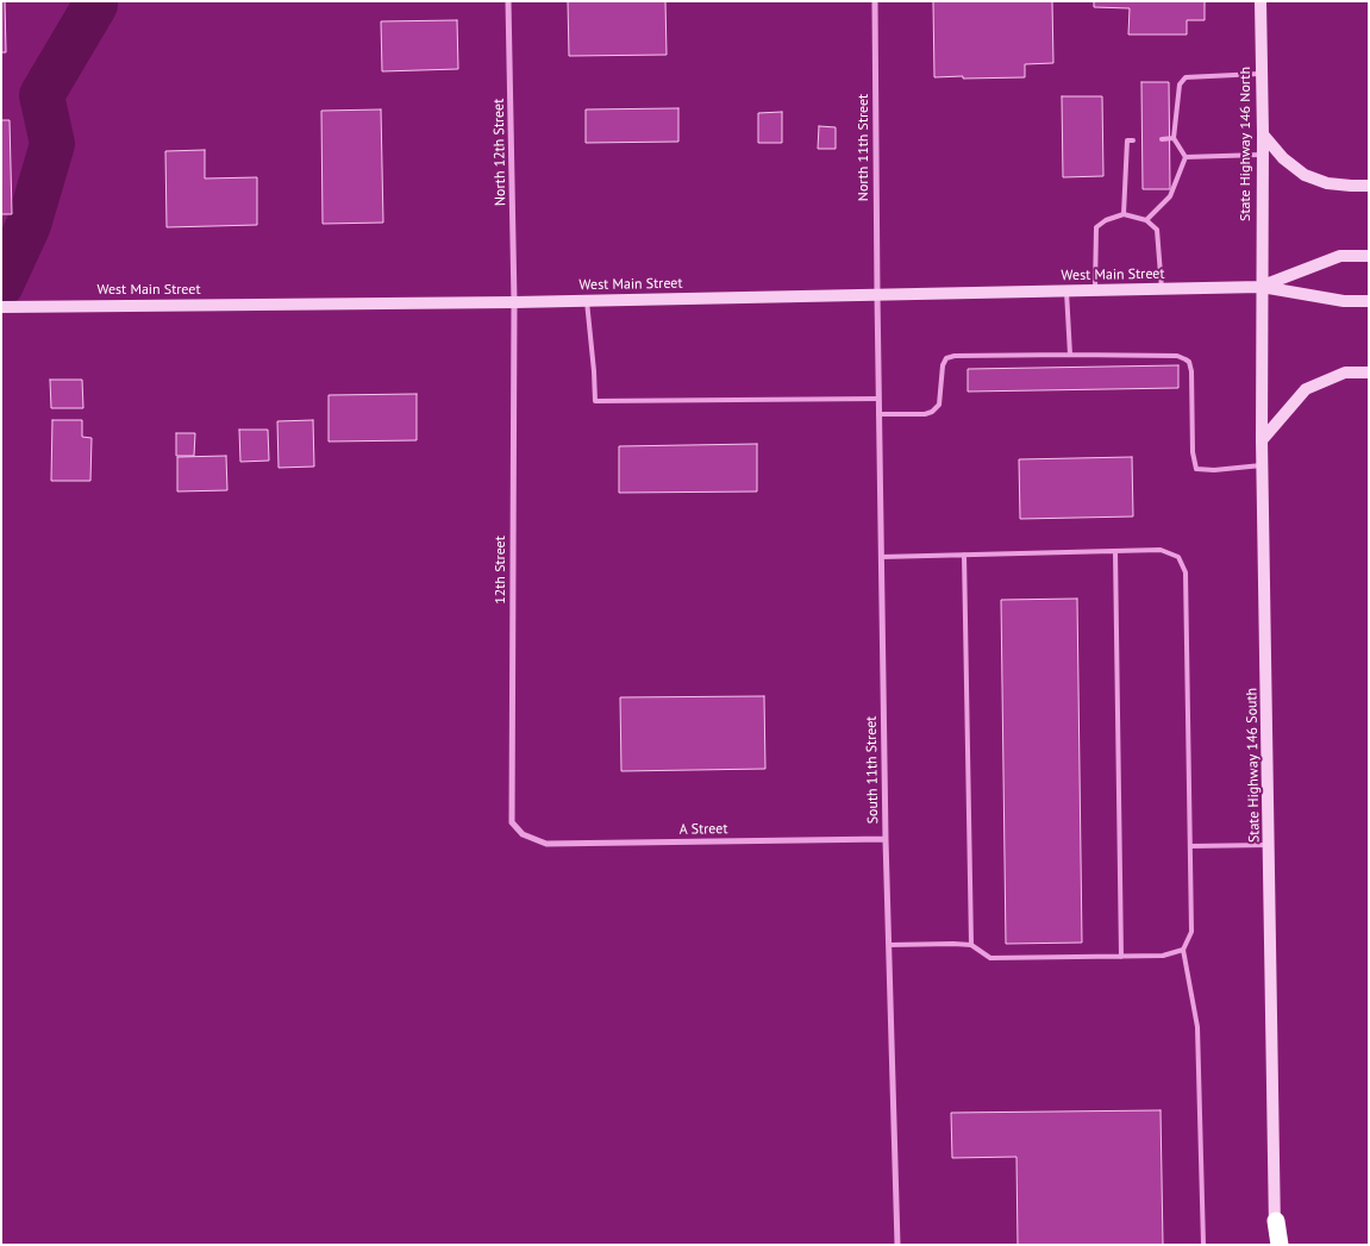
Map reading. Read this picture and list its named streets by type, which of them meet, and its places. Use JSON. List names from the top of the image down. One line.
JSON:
{"streets":{"main road":["State Highway 146 North","West Main Street","State Highway 146 South"],"street":["North 11th Street","North 12th Street","12th Street","South 11th Street","A Street"]},"crossings":[["State Highway 146 North","West Main Street"],["State Highway 146 North","State Highway 146 South"],["North 11th Street","West Main Street"],["North 11th Street","South 11th Street"],["North 12th Street","West Main Street"],["North 12th Street","12th Street"],["West Main Street","12th Street"],["West Main Street","State Highway 146 South"],["West Main Street","South 11th Street"],["12th Street","A Street"],["South 11th Street","A Street"]]}
